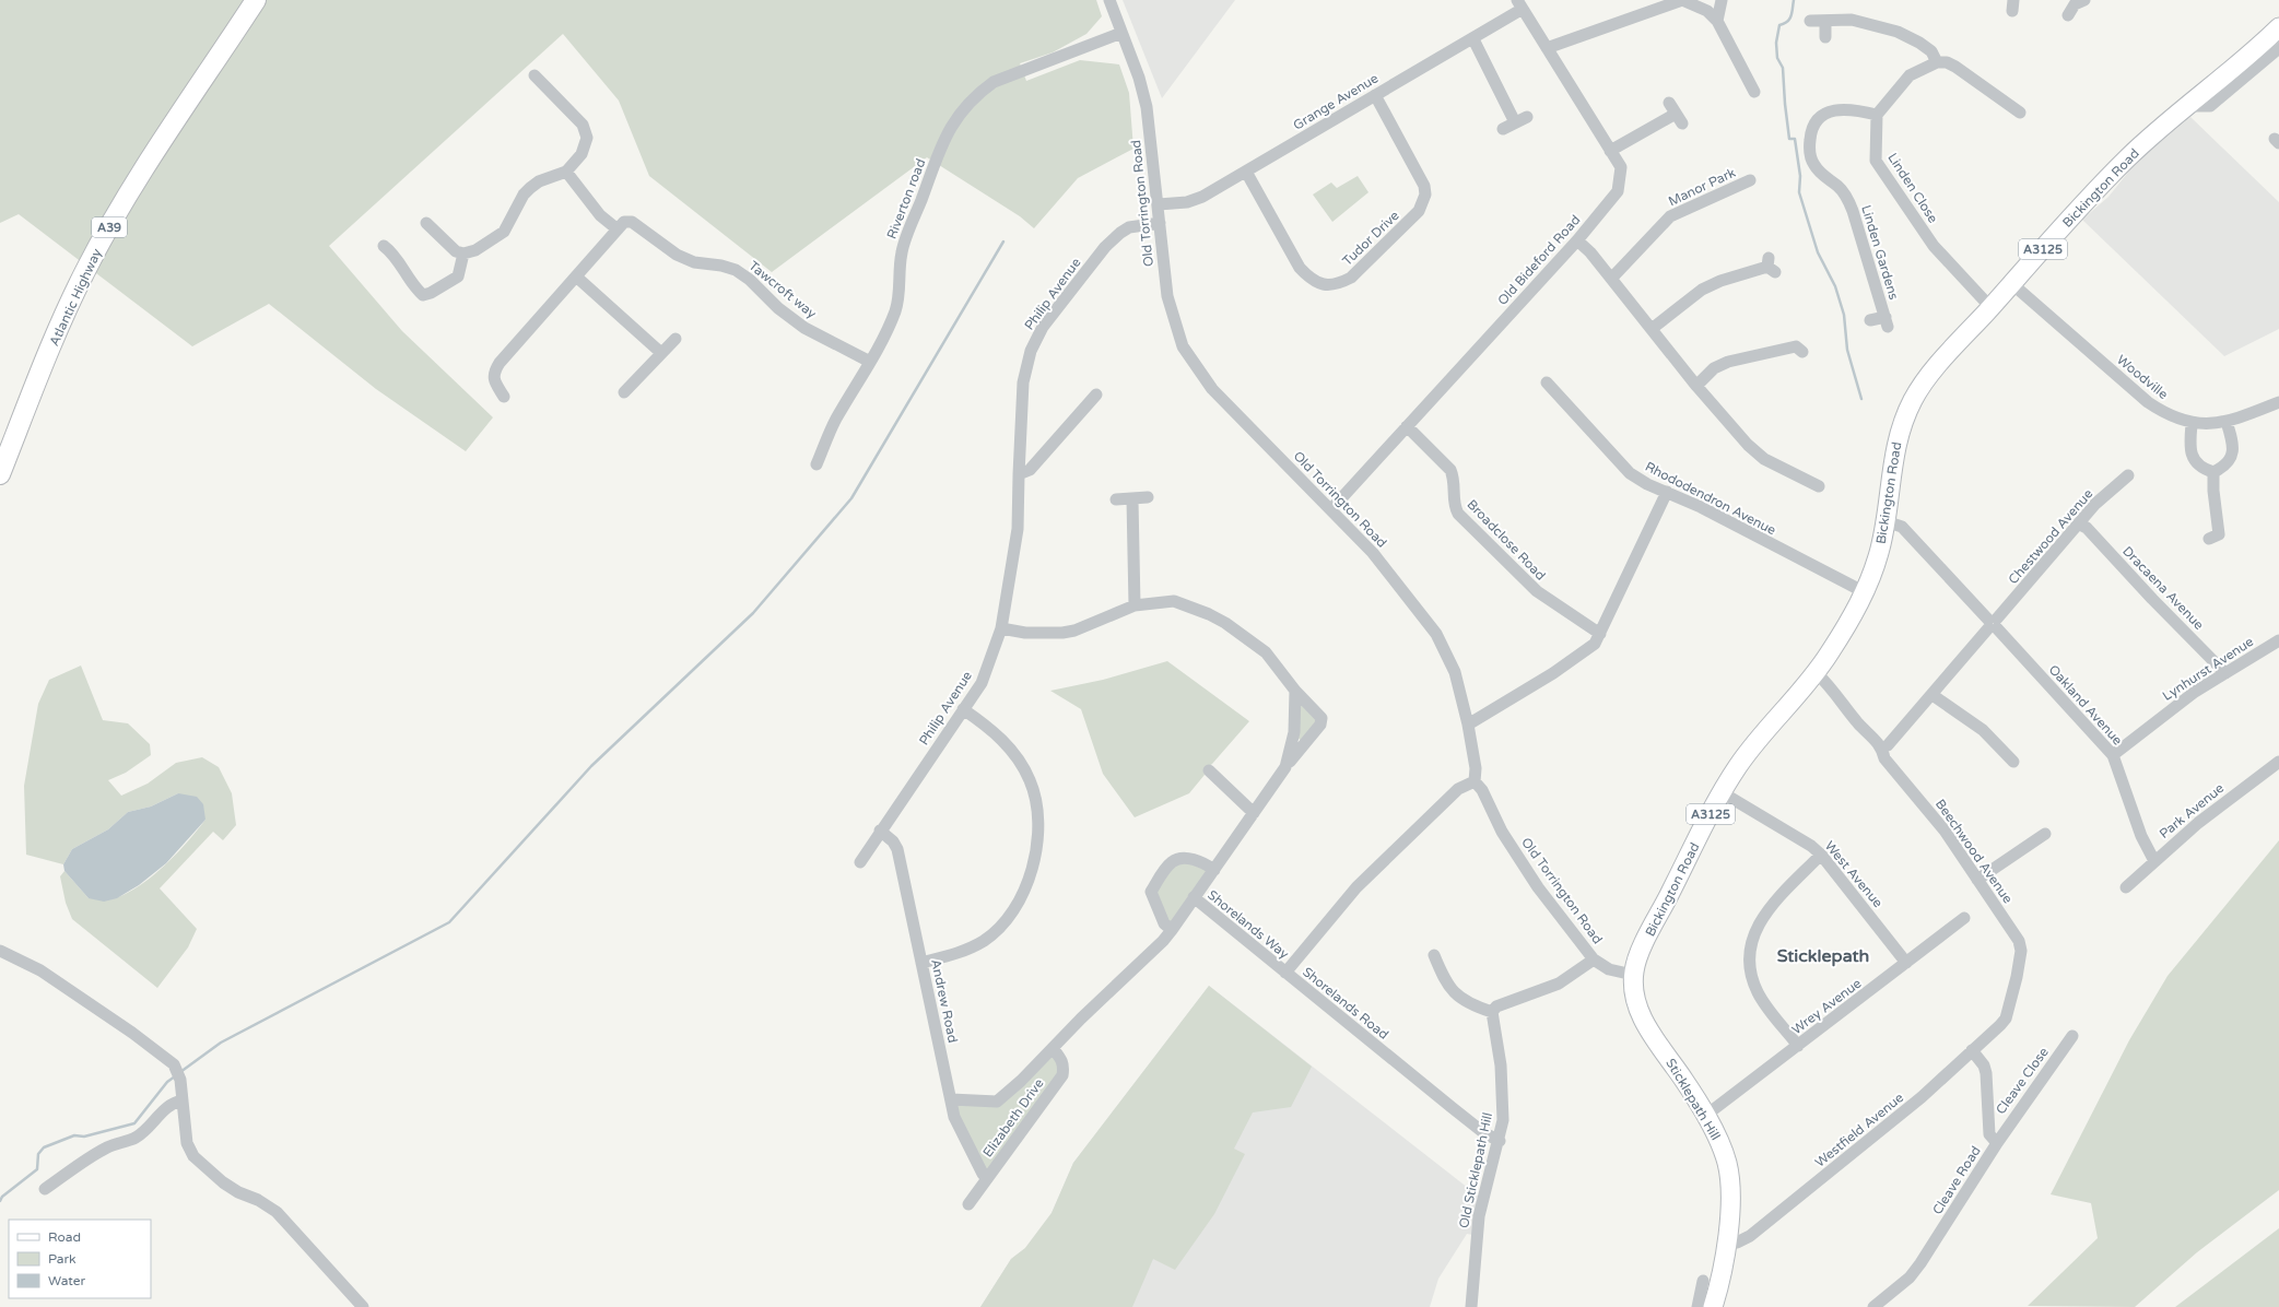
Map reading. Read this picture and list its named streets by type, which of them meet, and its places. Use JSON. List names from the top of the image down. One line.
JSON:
{"streets":{"highway":["A39","Atlantic Highway"],"main road":["Bickington Road","A3125","Sticklepath Hill"],"street":["Grange Avenue","Manor Park","Linden Close","Riverton road","Old Torrington Road","Tudor Drive","Linden Gardens","Old Bideford Road","Tawcroft way","Philip Avenue","Woodville","Rhododendron Avenue","Chestwood Avenue","Broadclose Road","Dracaena Avenue","Lynhurst Avenue","Oakland Avenue","Park Avenue","Beechwood Avenue","West Avenue","Shorelands Way","Andrew Road","Shorelands Road","Wrey Avenue","Cleave Close","Elizabeth Drive","Westfield Avenue","Old Sticklepath Hill","Cleave Road"]},"crossings":[["Grange Avenue","Old Torrington Road"],["Grange Avenue","Tudor Drive"],["Grange Avenue","Old Bideford Road"],["Linden Close","Bickington Road"],["Linden Close","Linden Gardens"],["Bickington Road","Old Torrington Road"],["Bickington Road","Woodville"],["Bickington Road","Rhododendron Avenue"],["Bickington Road","Oakland Avenue"],["Bickington Road","Beechwood Avenue"],["Bickington Road","West Avenue"],["Bickington Road","Sticklepath Hill"],["Riverton road","Old Torrington Road"],["Riverton road","Tawcroft way"],["Old Torrington Road","Old Bideford Road"],["Old Torrington Road","Philip Avenue"],["Old Torrington Road","Shorelands Road"],["Old Torrington Road","Sticklepath Hill"],["Old Bideford Road","Broadclose Road"],["Philip Avenue","Andrew Road"],["Philip Avenue","Elizabeth Drive"],["Chestwood Avenue","Dracaena Avenue"],["Chestwood Avenue","Oakland Avenue"],["Chestwood Avenue","Beechwood Avenue"],["Dracaena Avenue","Lynhurst Avenue"],["Lynhurst Avenue","Oakland Avenue"],["Oakland Avenue","Park Avenue"],["Beechwood Avenue","Westfield Avenue"],["West Avenue","Wrey Avenue"],["Shorelands Way","Shorelands Road"],["Shorelands Way","Elizabeth Drive"],["Andrew Road","Elizabeth Drive"],["Shorelands Road","Old Sticklepath Hill"],["Wrey Avenue","Sticklepath Hill"],["Cleave Close","Cleave Road"],["Sticklepath Hill","Westfield Avenue"],["Westfield Avenue","Cleave Road"]],"districts":["Sticklepath"],"legend":["Road","Park","Water"]}
